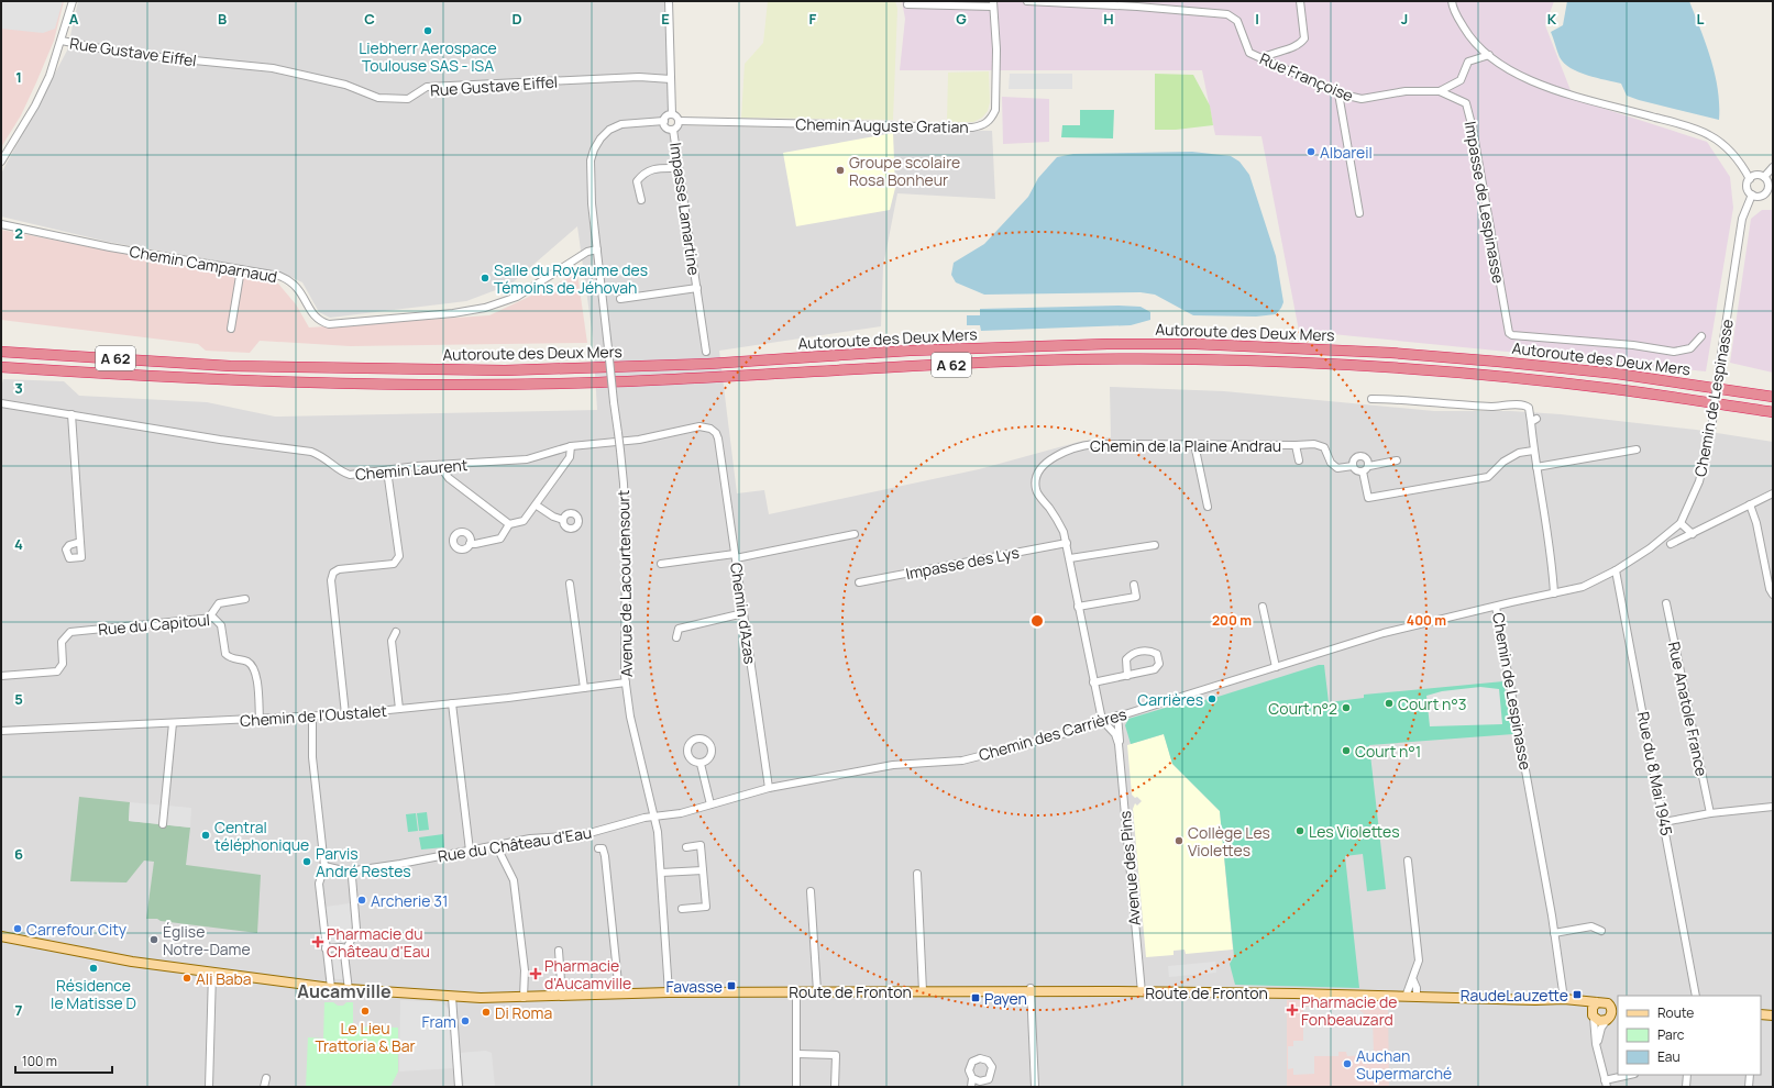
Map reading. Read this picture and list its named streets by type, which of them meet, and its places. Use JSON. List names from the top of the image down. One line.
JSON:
{"streets":{"highway":["Autoroute des Deux Mers","A 62"],"main road":["Route de Fronton"],"street":["Rue Gustave Eiffel","Rue Françoise","Chemin Auguste Gratian","Impasse de Lespinasse","Impasse Lamartine","Chemin Camparnaud","Chemin de Lespinasse","Chemin de la Plaine Andrau","Chemin Laurent","Impasse des Lys","Avenue de Lacourtensourt","Chemin d'Azas","Rue du Capitoul","Rue Anatole France","Chemin de l'Oustalet","Chemin des Carrières","Rue du 8 Mai 1945","Rue du Château d'Eau","Avenue des Pins"]},"crossings":[["Rue Françoise","Impasse de Lespinasse"],["Chemin Auguste Gratian","Impasse Lamartine"],["Chemin Auguste Gratian","Avenue de Lacourtensourt"],["Impasse Lamartine","Avenue de Lacourtensourt"],["Chemin Camparnaud","Avenue de Lacourtensourt"],["Chemin de Lespinasse","Chemin des Carrières"],["Chemin de Lespinasse","Rue du 8 Mai 1945"],["Chemin de la Plaine Andrau","Impasse des Lys"],["Chemin de la Plaine Andrau","Chemin des Carrières"],["Chemin de la Plaine Andrau","Avenue des Pins"],["Chemin Laurent","Chemin d'Azas"],["Avenue de Lacourtensourt","Chemin de l'Oustalet"],["Avenue de Lacourtensourt","Chemin des Carrières"],["Avenue de Lacourtensourt","Rue du Château d'Eau"],["Avenue de Lacourtensourt","Route de Fronton"],["Chemin d'Azas","Chemin des Carrières"],["Rue du Capitoul","Chemin de l'Oustalet"],["Chemin des Carrières","Rue du Château d'Eau"],["Chemin des Carrières","Avenue des Pins"],["Avenue des Pins","Route de Fronton"]],"districts":["Aucamville"],"places":{"other":["Liebherr Aerospace Toulouse SAS - ISA","Albareil","Groupe scolaire Rosa Bonheur","Salle du Royaume des Témoins de Jéhovah","Carrières","Court n°3","Court n°2","Court n°1","Les Violettes","Central téléphonique","Collège Les Violettes","Parvis André Restes","Archerie 31","Carrefour City","Église Notre-Dame","Résidence le Matisse D","Ali Baba","Le Lieu Trattoria & Bar","Di Roma","Fram","Auchan Supermarché"],"health":["Pharmacie du Château d'Eau","Pharmacie d'Aucamville","Pharmacie de Fonbeauzard"],"transit":["Favasse","RaudeLauzette","Payen"]},"legend":["Route","Parc","Eau"],"scale_bar":"100 m","grid":{"columns":["A","B","C","D","E","F","G","H","I","J","K","L"],"rows":["1","2","3","4","5","6","7"]},"rings":["200 m","400 m"]}
